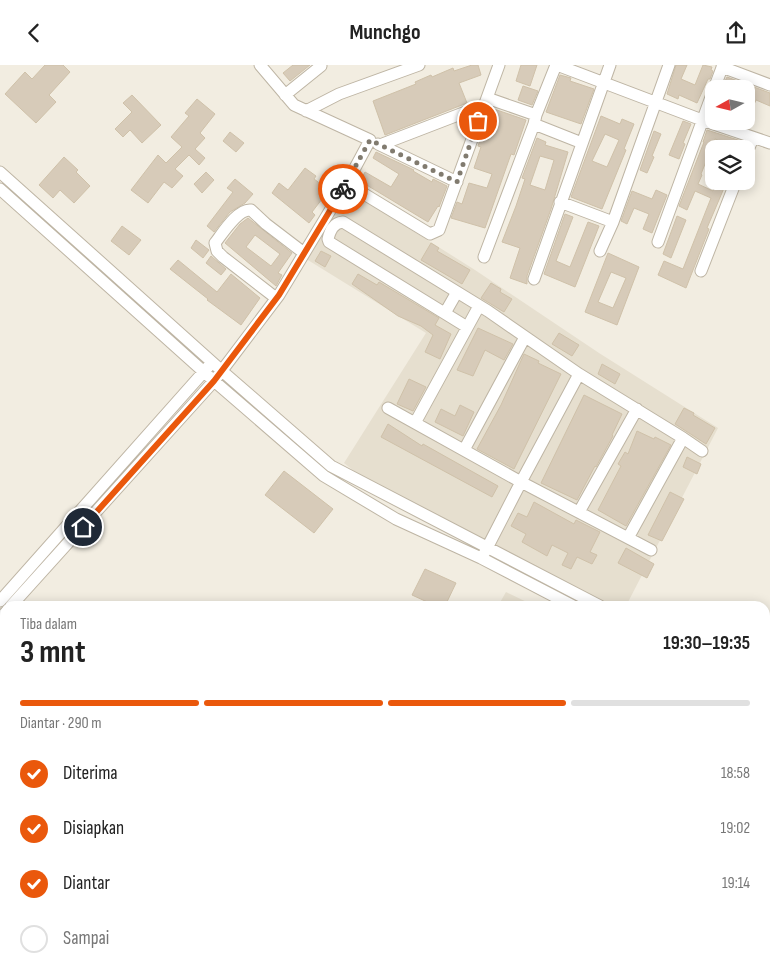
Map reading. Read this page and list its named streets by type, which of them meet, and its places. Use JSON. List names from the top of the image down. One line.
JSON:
{"north":"left","page":{"header":"Munchgo","heading":["3 mnt","Tiba dalam","19:30–19:35"],"bar":"Diantar · 290 m","list":[["Diterima","18:58"],["Disiapkan","19:02"],["Diantar","19:14"],"Sampai"]}}
